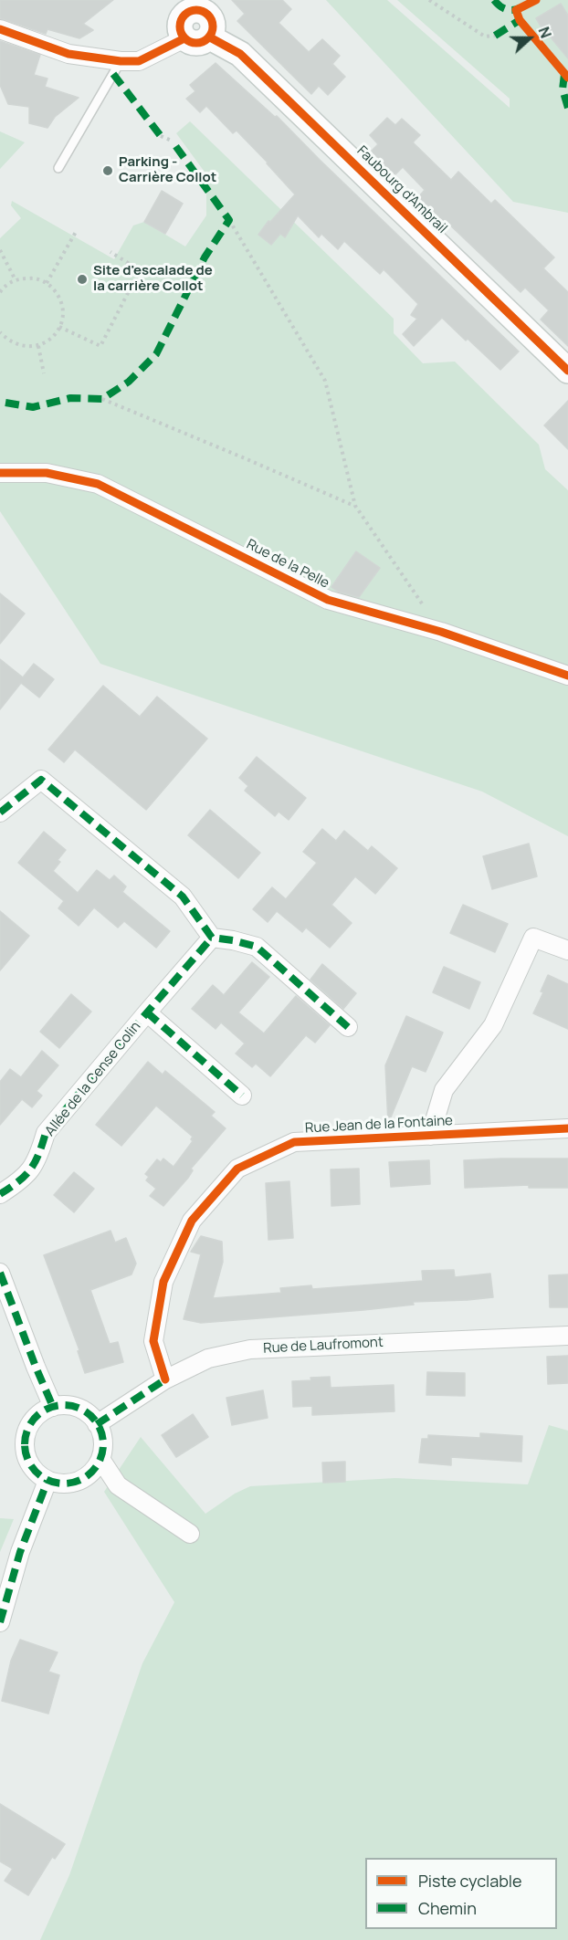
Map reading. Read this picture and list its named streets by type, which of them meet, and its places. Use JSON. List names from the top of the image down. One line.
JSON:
{"streets":{"main road":["Faubourg d'Ambrail"],"street":["Rue de la Pelle","Allée de la Cense Colin","Rue Jean de la Fontaine","Rue de Laufromont"]},"crossings":[["Rue Jean de la Fontaine","Rue de Laufromont"]],"places":["Parking - Carrière Collot","Site d'escalade de la carrière Collot"],"legend":["Piste cyclable","Chemin"],"north":"right"}
